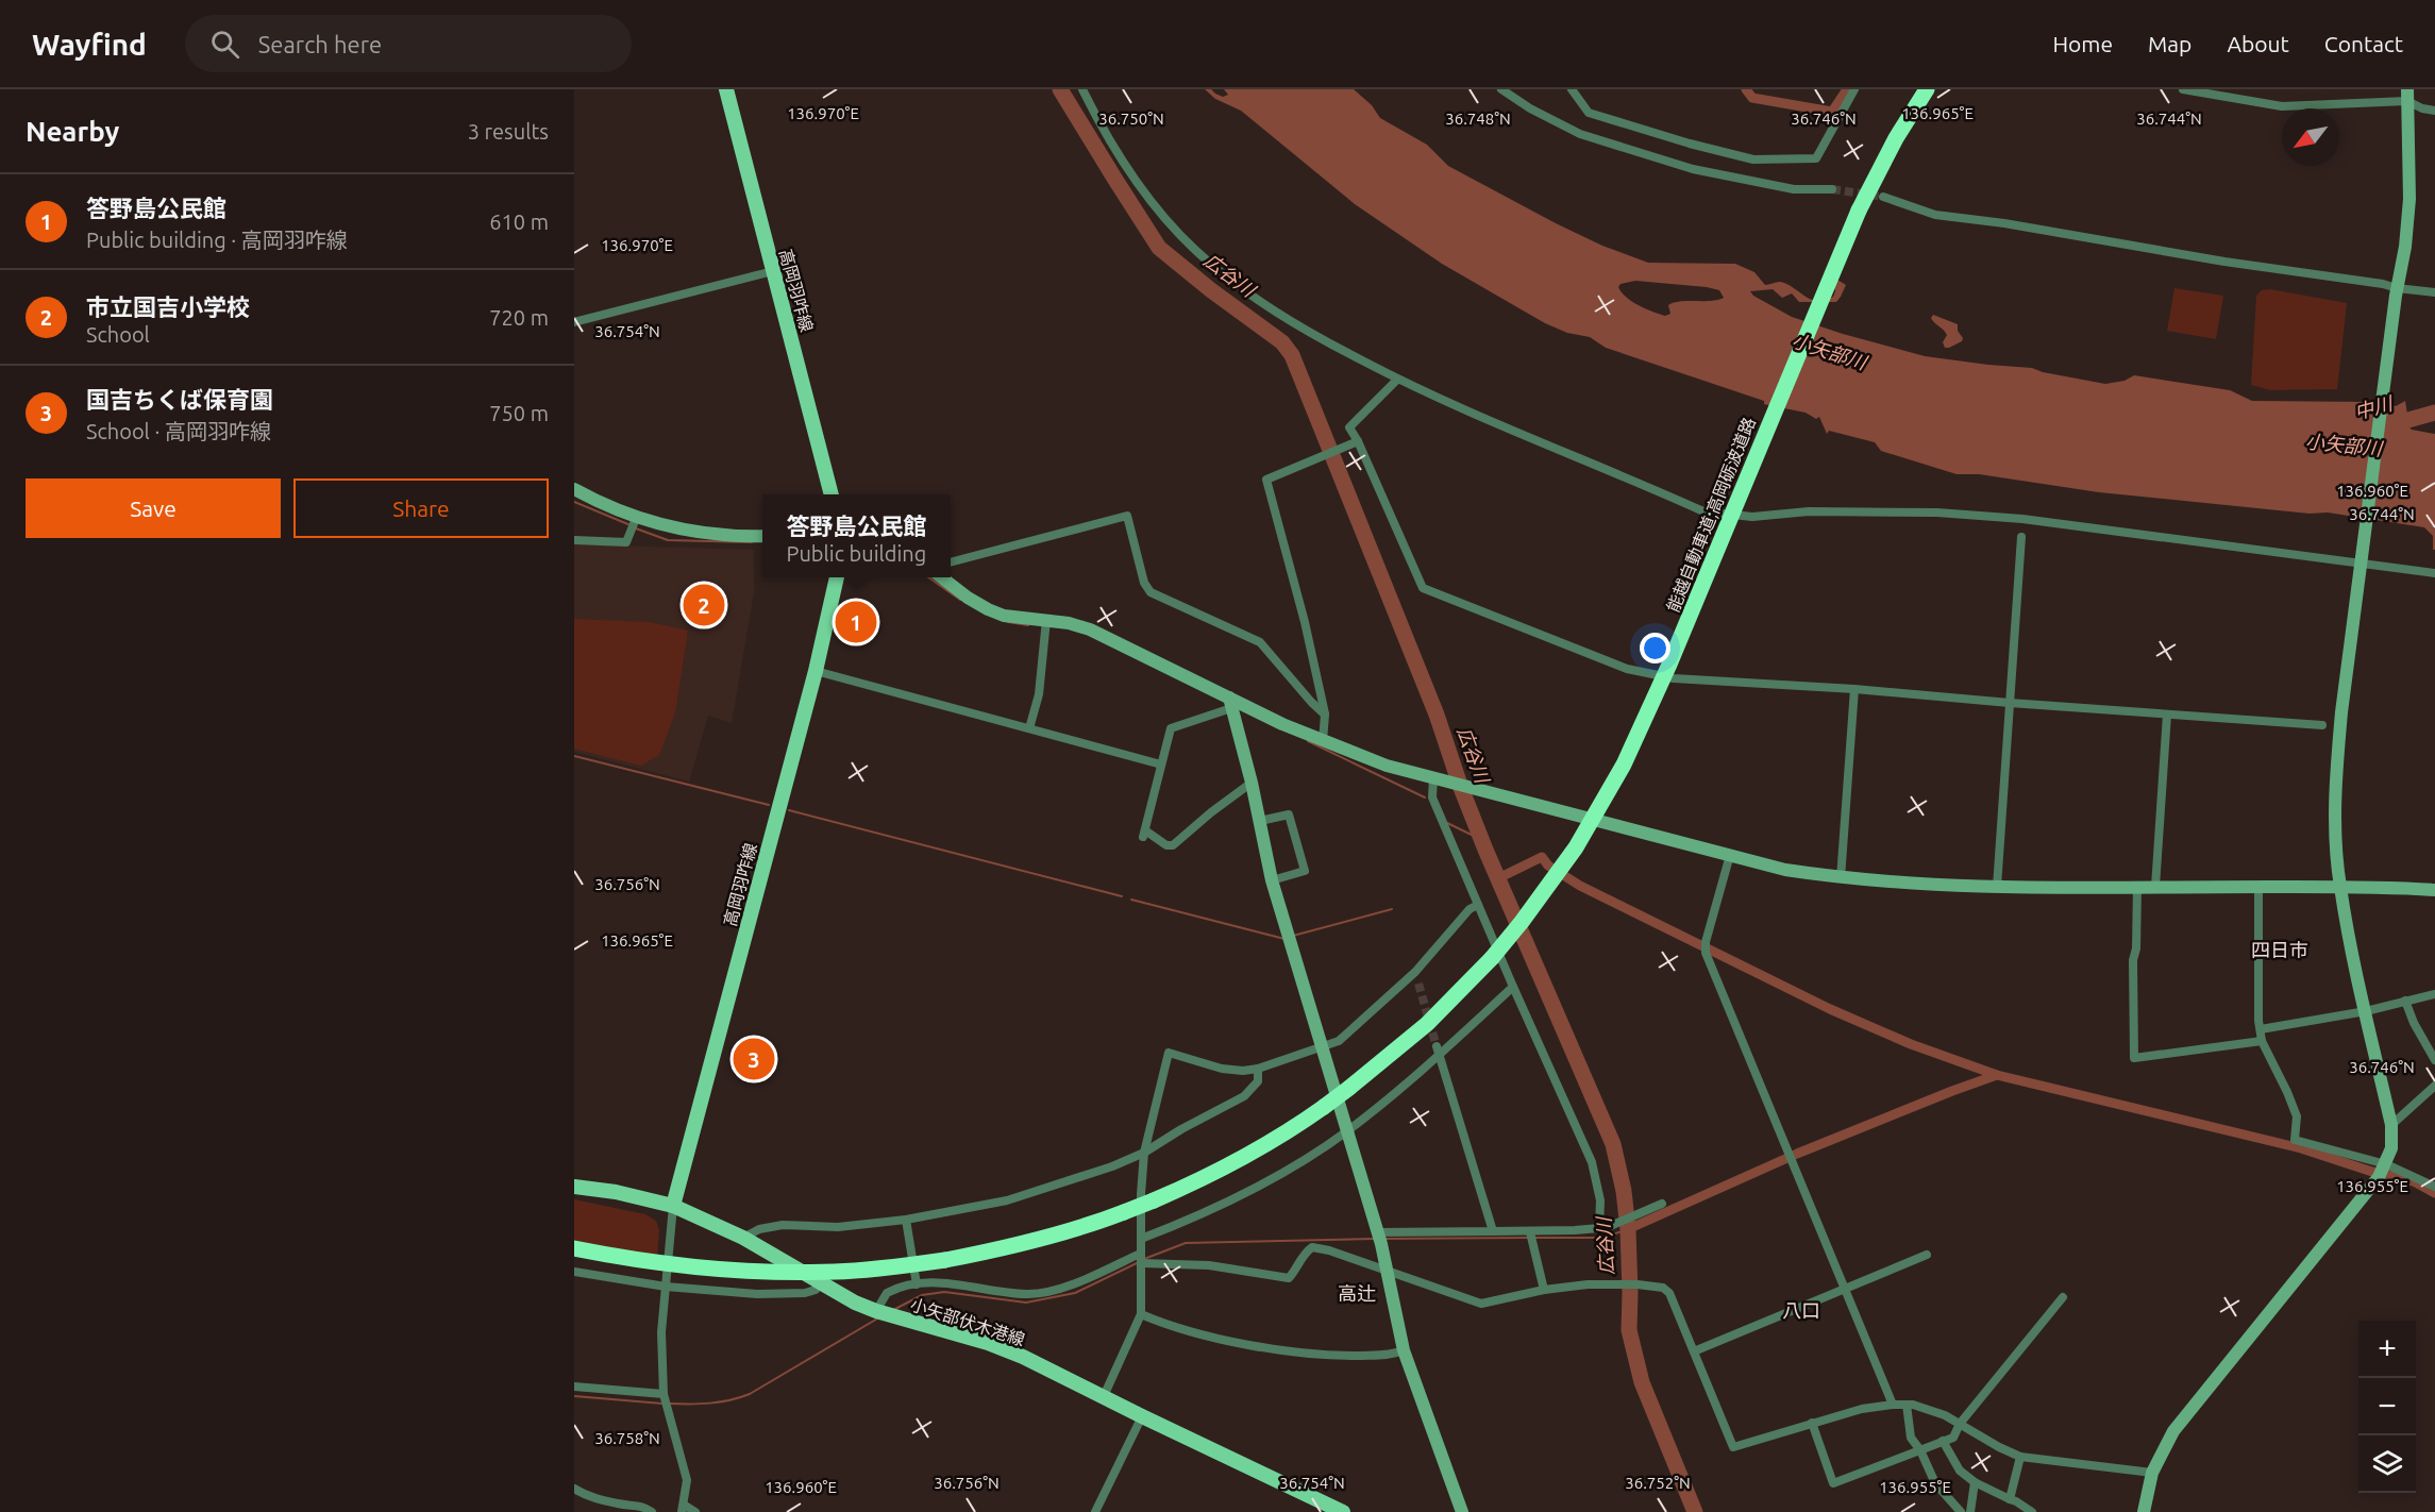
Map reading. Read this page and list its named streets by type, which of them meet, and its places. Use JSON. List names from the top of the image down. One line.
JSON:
{"streets":{"highway":["能越自動車道;高岡砺波道路"],"main road":["高岡羽咋線","小矢部伏木港線"]},"crossings":[["高岡羽咋線","小矢部伏木港線"]],"districts":["四日市","高辻","八口"],"water":["広谷川","小矢部川","中川"],"north":"bottom left","page":{"header":"Wayfind","search":"Search here","nav":["Home","Map","About","Contact"],"heading":["Nearby","3 results"],"list":[{"mark":"1","name":"答野島公民館","note":"Public building · 高岡羽咋線","value":"610 m"},{"mark":"2","name":"市立国吉小学校","note":"School","value":"720 m"},{"mark":"3","name":"国吉ちくば保育園","note":"School · 高岡羽咋線","value":"750 m"}],"buttons":["Save","Share"],"popup":["答野島公民館","Public building"],"pins":["2","1","3"],"map_buttons":["+","−"]},"coordinates":["136.970°E","136.965°E","36.750°N","36.748°N","36.746°N","36.744°N","36.754°N","136.960°E","36.756°N","136.955°E","36.758°N","36.752°N"]}
